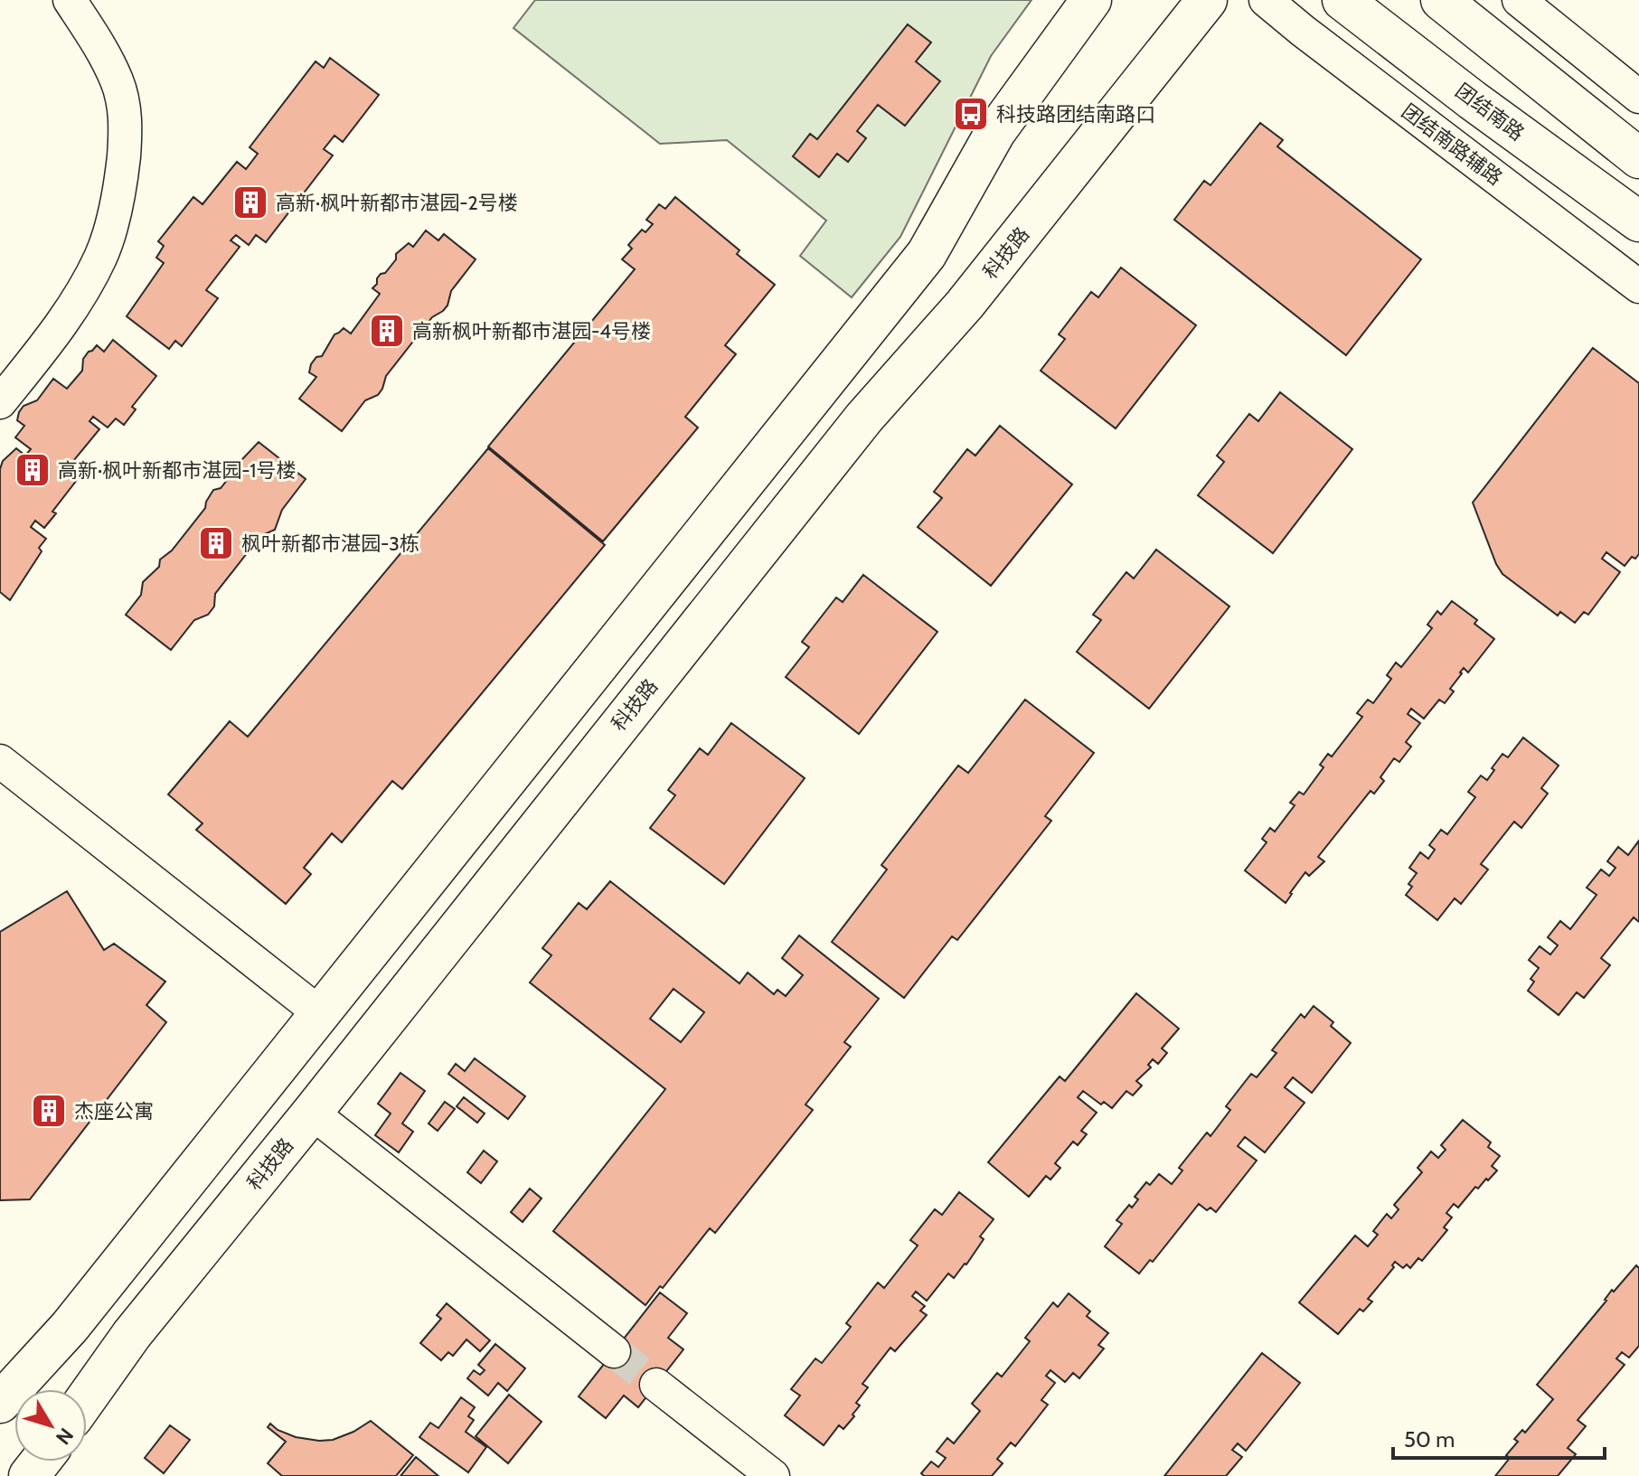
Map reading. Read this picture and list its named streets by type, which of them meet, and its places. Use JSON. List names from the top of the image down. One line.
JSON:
{"streets":{"main road":["团结南路","科技路"],"street":["团结南路辅路"]},"places":{"bus stop":["科技路团结南路口"],"building":["高新·枫叶新都市湛园-2号楼","高新枫叶新都市湛园-4号楼","高新·枫叶新都市湛园-1号楼","枫叶新都市湛园-3栋","杰座公寓"]},"scale_bar":"50 m","north":"bottom right"}
